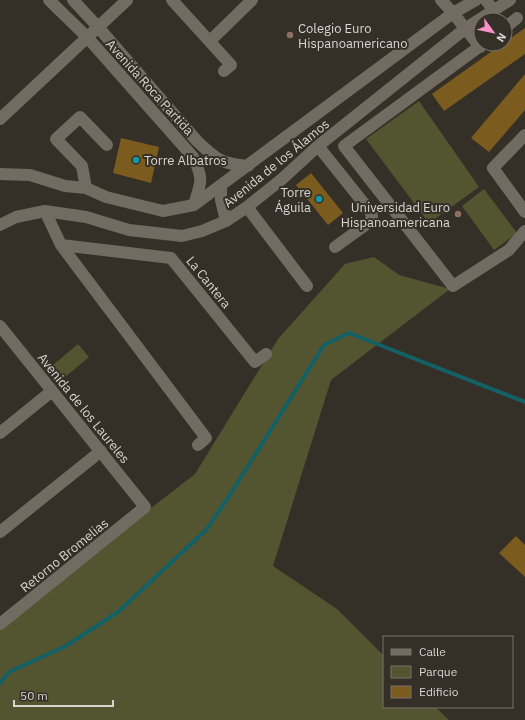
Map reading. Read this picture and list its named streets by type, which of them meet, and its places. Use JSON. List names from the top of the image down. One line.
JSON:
{"streets":{"street":["Avenida Roca Partida","Avenida de los Álamos","La Cantera","Avenida de los Laureles","Retorno Bromelias"]},"crossings":[["Avenida Roca Partida","Avenida de los Álamos"],["Avenida de los Laureles","Retorno Bromelias"]],"places":["Colegio Euro Hispanoamericano","Torre Albatros","Torre Águila","Universidad Euro Hispanoamericana"],"legend":["Calle","Parque","Edificio"],"scale_bar":"50 m","north":"bottom right"}
